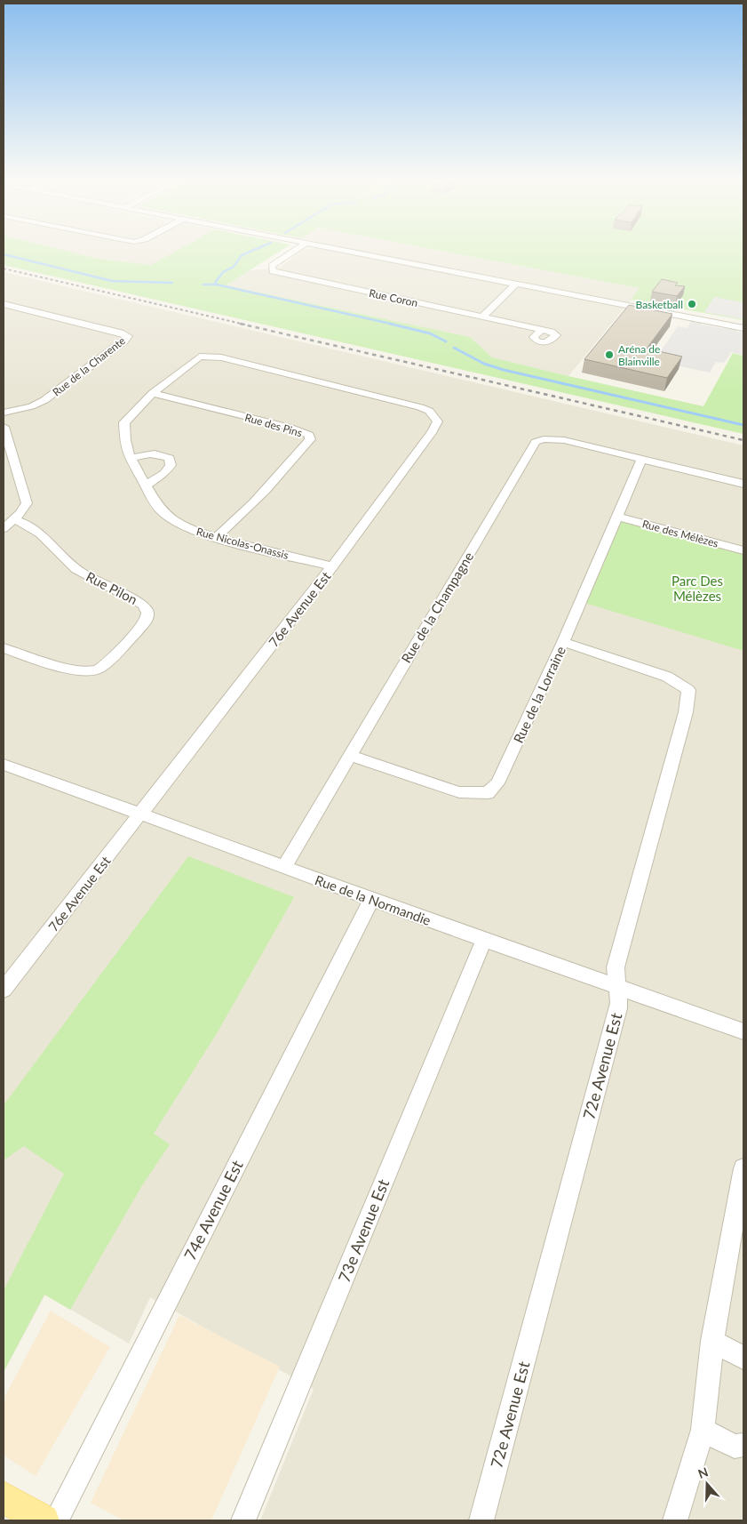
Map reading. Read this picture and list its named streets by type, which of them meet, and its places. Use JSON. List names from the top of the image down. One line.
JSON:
{"streets":{"street":["Rue Coron","Rue de la Charente","Rue des Pins","Rue des Mélèzes","Rue Nicolas-Onassis","Rue Pilon","Rue de la Champagne","76e Avenue Est","Rue de la Lorraine","Rue de la Normandie","72e Avenue Est","74e Avenue Est","73e Avenue Est"]},"crossings":[["Rue des Pins","Rue Nicolas-Onassis"],["Rue des Mélèzes","Rue de la Lorraine"],["Rue Nicolas-Onassis","76e Avenue Est"],["Rue de la Champagne","Rue de la Lorraine"],["Rue de la Champagne","Rue de la Normandie"],["76e Avenue Est","Rue de la Normandie"],["Rue de la Lorraine","72e Avenue Est"],["Rue de la Normandie","72e Avenue Est"],["Rue de la Normandie","74e Avenue Est"],["Rue de la Normandie","73e Avenue Est"]],"parks":["Parc Des Mélèzes"],"places":["Basketball","Aréna de Blainville"],"north":"top"}
